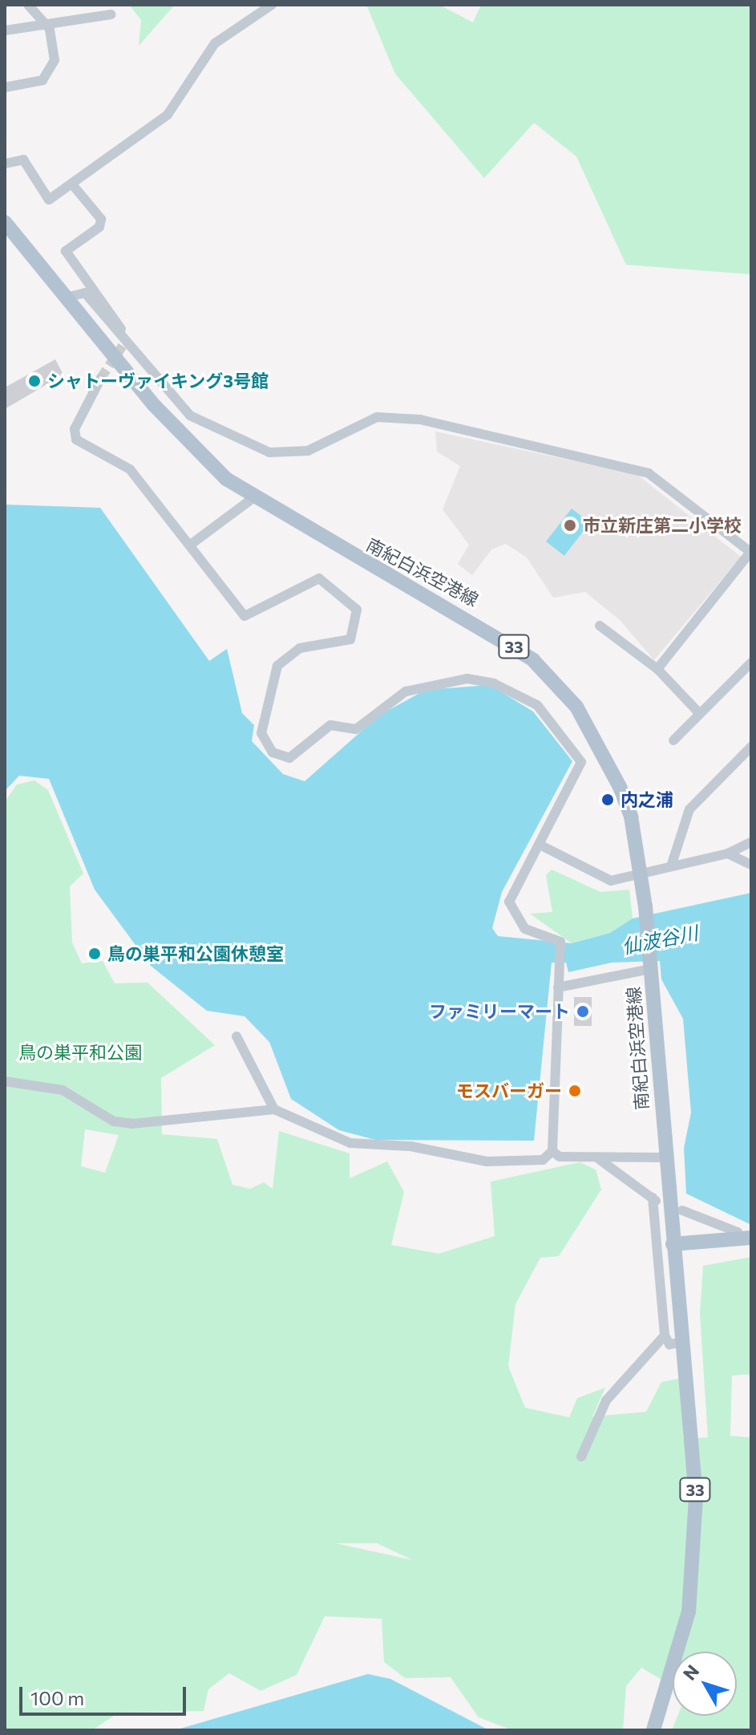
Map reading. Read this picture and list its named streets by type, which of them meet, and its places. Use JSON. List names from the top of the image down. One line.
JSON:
{"streets":{"main road":["南紀白浜空港線","33"]},"water":["仙波谷川"],"parks":["鳥の巣平和公園"],"places":["シャトーヴァイキング3号館","市立新庄第二小学校","内之浦","鳥の巣平和公園休憩室","ファミリーマート","モスバーガー"],"scale_bar":"100 m","north":"top left"}
